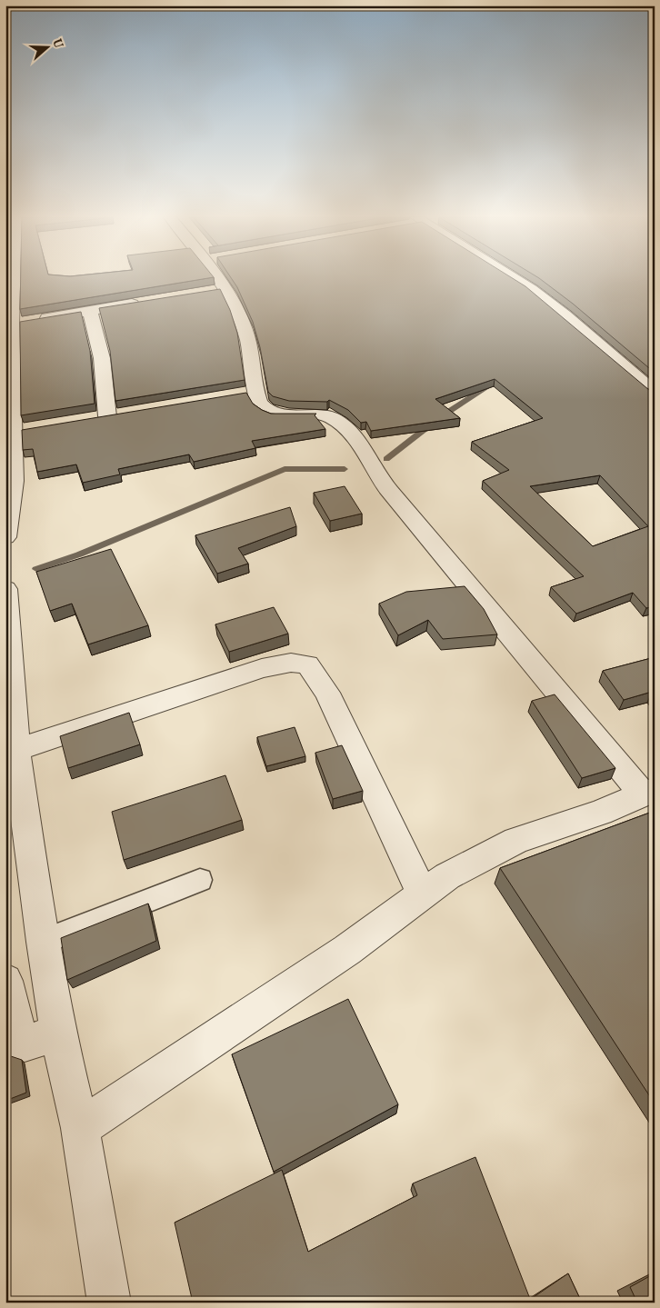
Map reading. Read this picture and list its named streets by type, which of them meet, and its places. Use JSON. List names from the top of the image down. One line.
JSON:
{"north":"right"}
